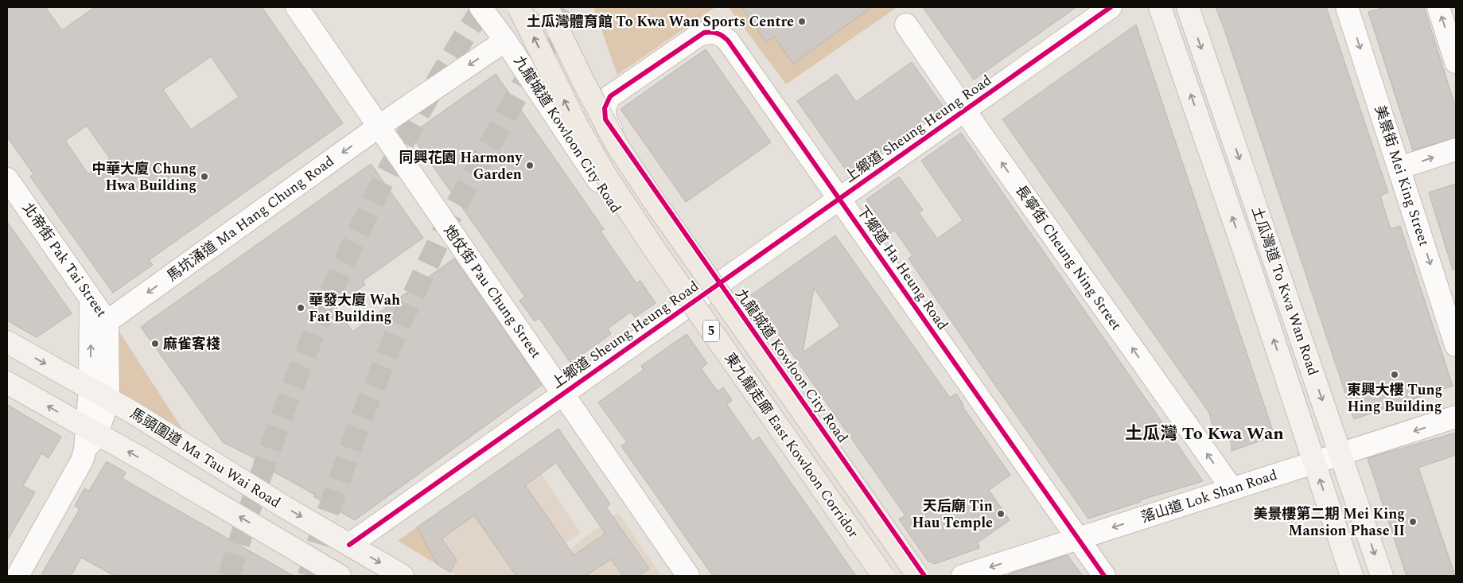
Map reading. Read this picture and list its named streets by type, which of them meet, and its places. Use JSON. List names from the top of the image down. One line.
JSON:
{"streets":{"highway":["5","東九龍走廊 East Kowloon Corridor"],"main road":["土瓜灣道 To Kwa Wan Road","馬頭圍道 Ma Tau Wai Road"],"street":["上鄉道 Sheung Heung Road","九龍城道 Kowloon City Road","美景街 Mei King Street","馬坑涌道 Ma Hang Chung Road","長寧街 Cheung Ning Street","北帝街 Pak Tai Street","下鄉道 Ha Heung Road","炮仗街 Pau Chung Street","落山道 Lok Shan Road"]},"crossings":[["上鄉道 Sheung Heung Road","九龍城道 Kowloon City Road"],["上鄉道 Sheung Heung Road","長寧街 Cheung Ning Street"],["上鄉道 Sheung Heung Road","下鄉道 Ha Heung Road"],["上鄉道 Sheung Heung Road","炮仗街 Pau Chung Street"],["上鄉道 Sheung Heung Road","馬頭圍道 Ma Tau Wai Road"],["九龍城道 Kowloon City Road","馬坑涌道 Ma Hang Chung Road"],["九龍城道 Kowloon City Road","下鄉道 Ha Heung Road"],["馬坑涌道 Ma Hang Chung Road","北帝街 Pak Tai Street"],["馬坑涌道 Ma Hang Chung Road","炮仗街 Pau Chung Street"],["長寧街 Cheung Ning Street","落山道 Lok Shan Road"],["下鄉道 Ha Heung Road","落山道 Lok Shan Road"],["土瓜灣道 To Kwa Wan Road","落山道 Lok Shan Road"]],"one_way":["美景街 Mei King Street","馬坑涌道 Ma Hang Chung Road","長寧街 Cheung Ning Street","落山道 Lok Shan Road"],"districts":["土瓜灣 To Kwa Wan"],"places":["土瓜灣體育館 To Kwa Wan Sports Centre","同興花園 Harmony Garden","中華大廈 Chung Hwa Building","華發大廈 Wah Fat Building","麻雀客棧","東興大樓 Tung Hing Building","天后廟 Tin Hau Temple","美景樓第二期 Mei King Mansion Phase II"]}
